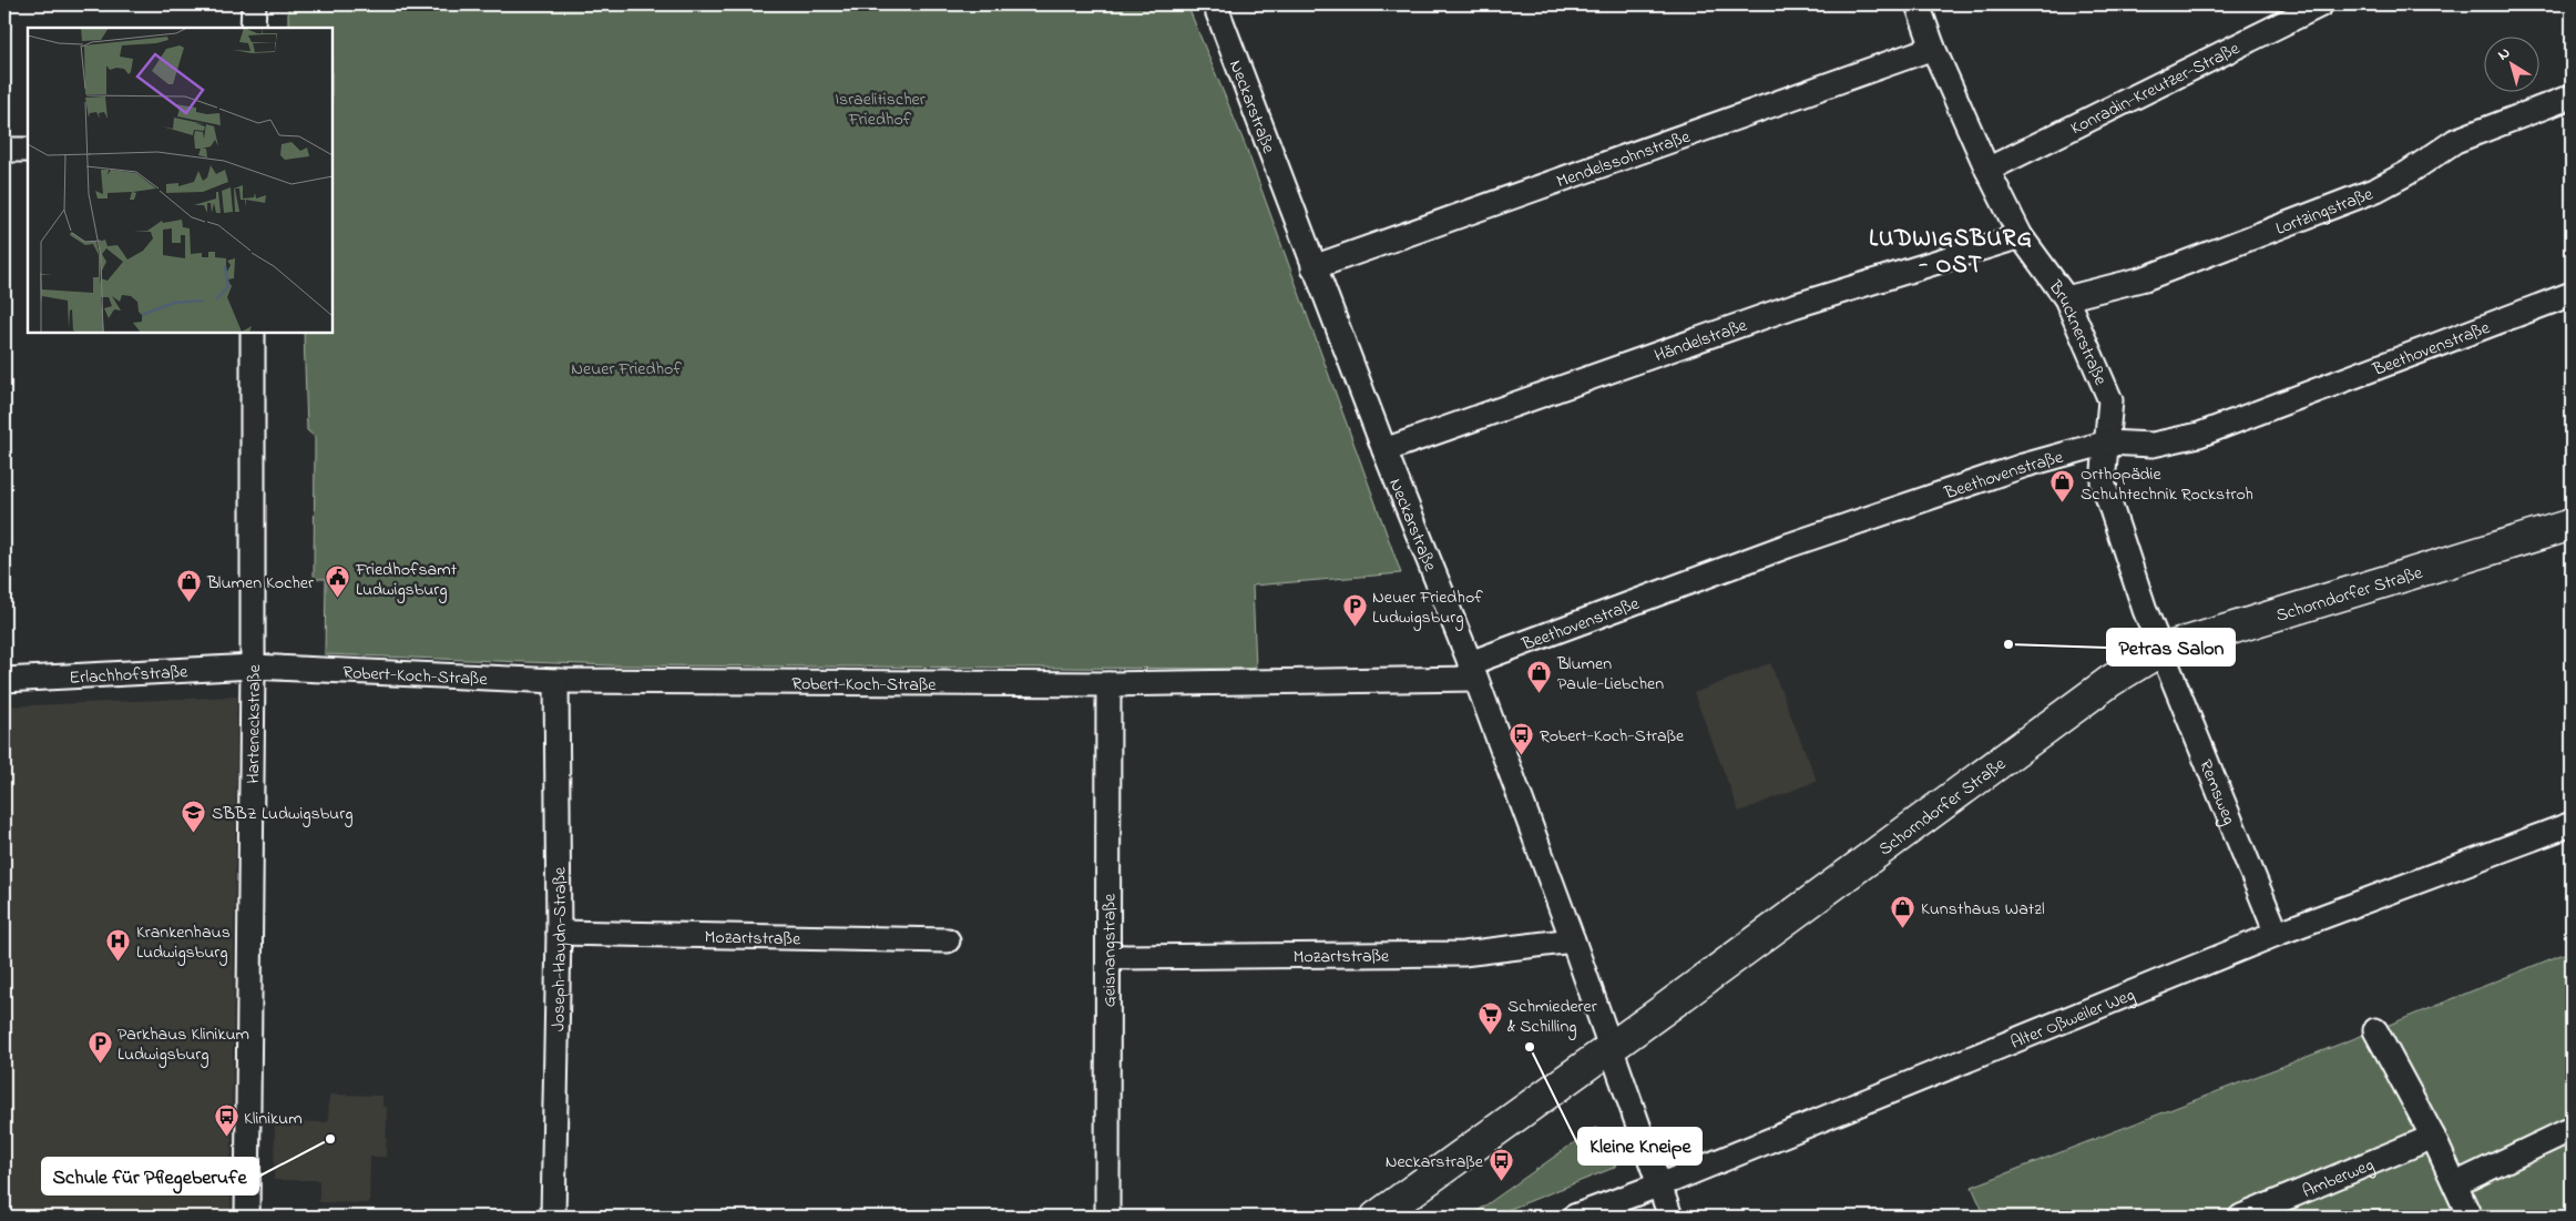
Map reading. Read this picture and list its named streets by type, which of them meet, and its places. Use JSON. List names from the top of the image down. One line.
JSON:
{"streets":{"main road":["Schorndorfer Straße"],"street":["Konradin-Kreutzer-Straße","Neckarstraße","Mendelssohnstraße","Lortzingstraße","Brucknerstraße","Händelstraße","Beethovenstraße","Erlachhofstraße","Robert-Koch-Straße","Harteneckstraße","Remsweg","Mozartstraße","Joseph-Haydn-Straße","Geisnangstraße","Alter Oßweiler Weg","Amberweg"]},"crossings":[["Konradin-Kreutzer-Straße","Brucknerstraße"],["Neckarstraße","Mendelssohnstraße"],["Neckarstraße","Händelstraße"],["Neckarstraße","Beethovenstraße"],["Neckarstraße","Schorndorfer Straße"],["Neckarstraße","Robert-Koch-Straße"],["Neckarstraße","Mozartstraße"],["Neckarstraße","Alter Oßweiler Weg"],["Mendelssohnstraße","Brucknerstraße"],["Lortzingstraße","Brucknerstraße"],["Brucknerstraße","Händelstraße"],["Brucknerstraße","Beethovenstraße"],["Brucknerstraße","Schorndorfer Straße"],["Brucknerstraße","Remsweg"],["Beethovenstraße","Robert-Koch-Straße"],["Schorndorfer Straße","Remsweg"],["Erlachhofstraße","Robert-Koch-Straße"],["Erlachhofstraße","Harteneckstraße"],["Robert-Koch-Straße","Harteneckstraße"],["Robert-Koch-Straße","Joseph-Haydn-Straße"],["Robert-Koch-Straße","Geisnangstraße"],["Remsweg","Alter Oßweiler Weg"],["Mozartstraße","Joseph-Haydn-Straße"],["Mozartstraße","Geisnangstraße"]],"districts":["LUDWIGSBURG - OST"],"parks":["Israelitischer Friedhof","Neuer Friedhof"],"places":{"shop":["Orthopädie Schuhtechnik Rockstroh","Blumen Kocher","Blumen Paule-Liebchen","Kunsthaus Watzl"],"public building":["Friedhofsamt Ludwigsburg"],"parking":["Neuer Friedhof Ludwigsburg","Parkhaus Klinikum Ludwigsburg"],"other":["Petras Salon","Kleine Kneipe","Schule für Pflegeberufe"],"bus stop":["Robert-Koch-Straße","Klinikum","Neckarstraße"],"school or university":["SBBZ Ludwigsburg"],"hospital":["Krankenhaus Ludwigsburg"],"supermarket":["Schmiederer & Schilling"]},"north":"top left"}
